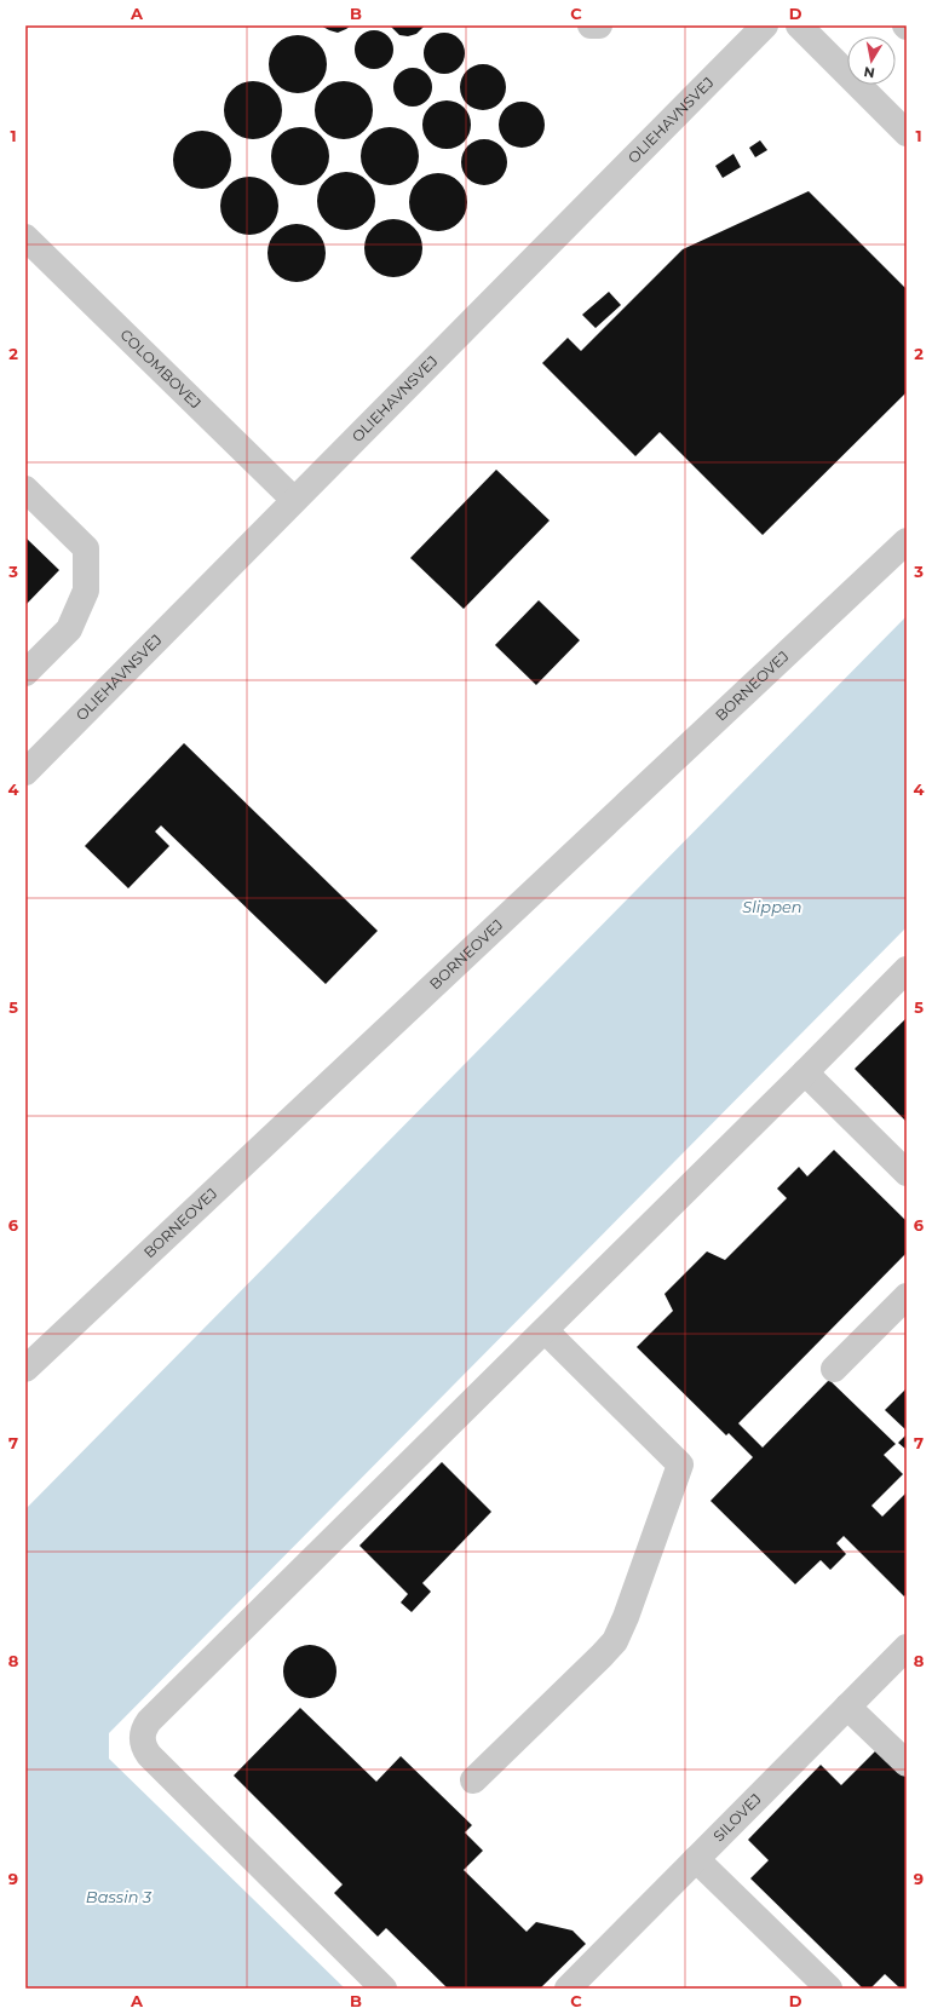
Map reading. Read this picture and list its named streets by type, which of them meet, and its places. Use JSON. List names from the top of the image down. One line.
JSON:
{"streets":{"street":["OLIEHAVNSVEJ","COLOMBOVEJ","BORNEOVEJ","SILOVEJ"]},"crossings":[["OLIEHAVNSVEJ","COLOMBOVEJ"]],"water":["Slippen","Bassin 3"],"north":"bottom","grid":{"columns":["A","B","C","D"],"rows":["1","2","3","4","5","6","7","8","9"]}}
